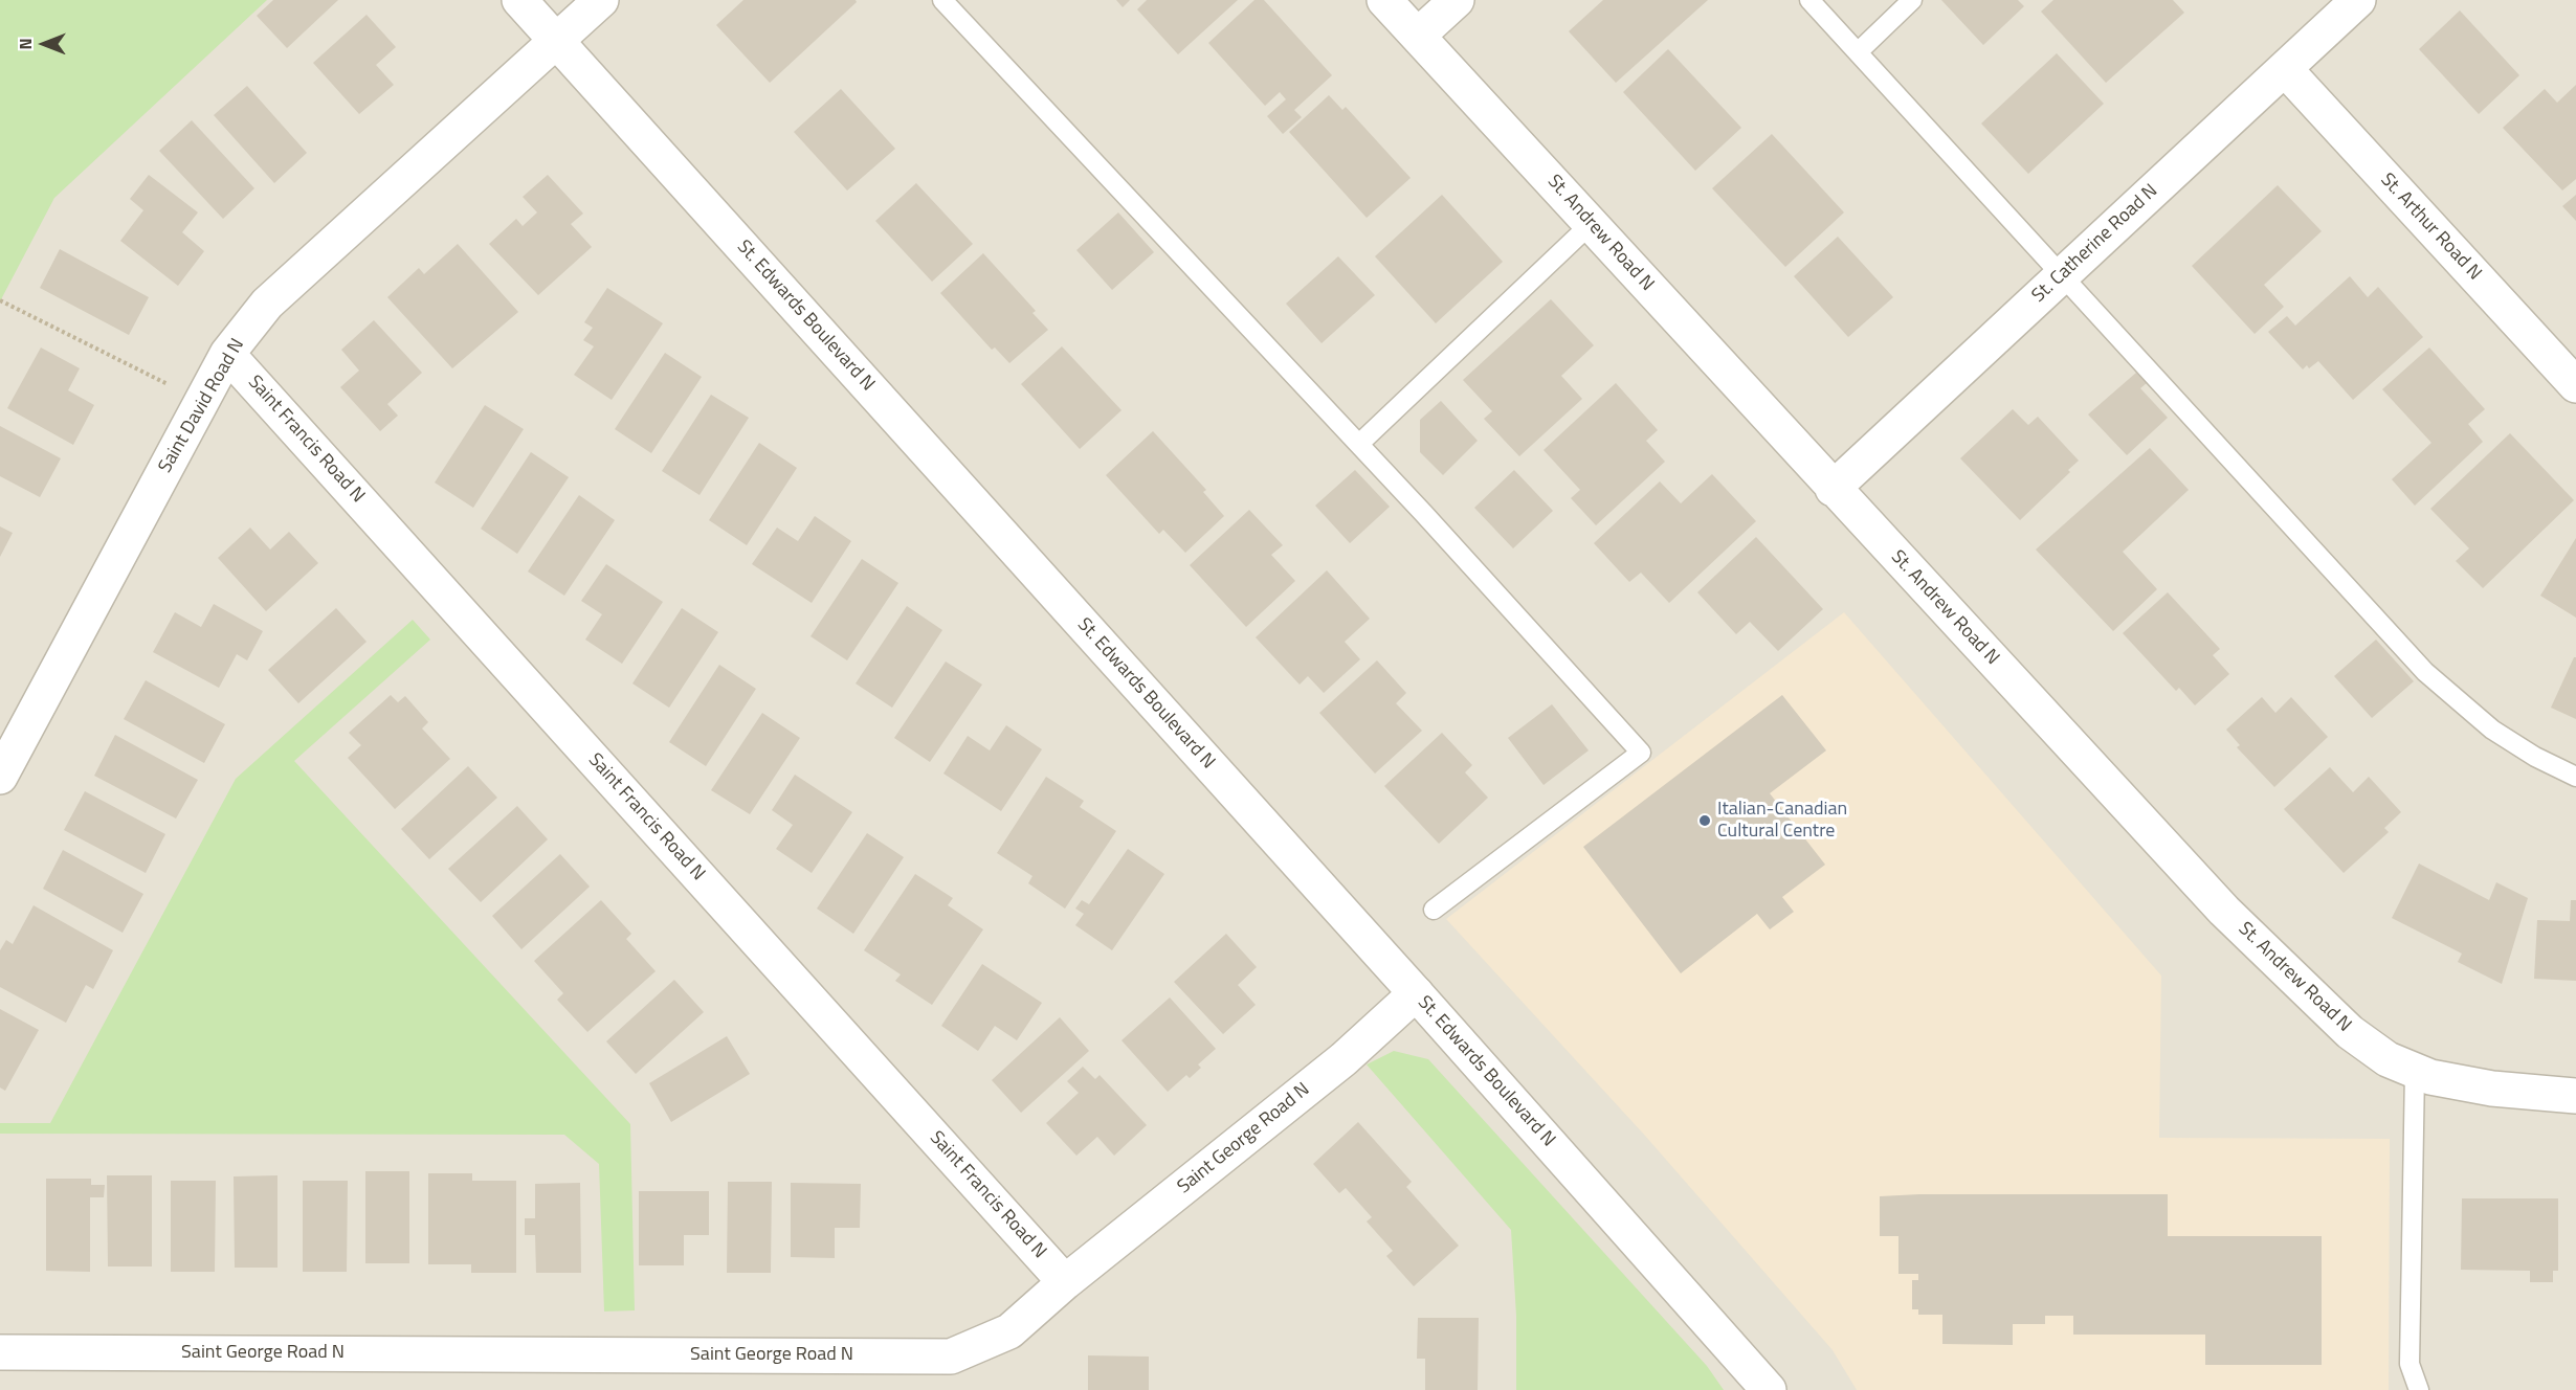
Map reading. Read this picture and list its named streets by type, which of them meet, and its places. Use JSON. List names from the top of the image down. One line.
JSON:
{"streets":{"street":["St. Arthur Road N","St. Andrew Road N","St. Catherine Road N","St. Edwards Boulevard N","Saint David Road N","Saint Francis Road N","Saint George Road N"]},"crossings":[["St. Arthur Road N","St. Catherine Road N"],["St. Andrew Road N","St. Catherine Road N"],["St. Edwards Boulevard N","Saint David Road N"],["St. Edwards Boulevard N","Saint George Road N"],["Saint David Road N","Saint Francis Road N"],["Saint Francis Road N","Saint George Road N"]],"places":["Italian-Canadian Cultural Centre"],"north":"left"}
